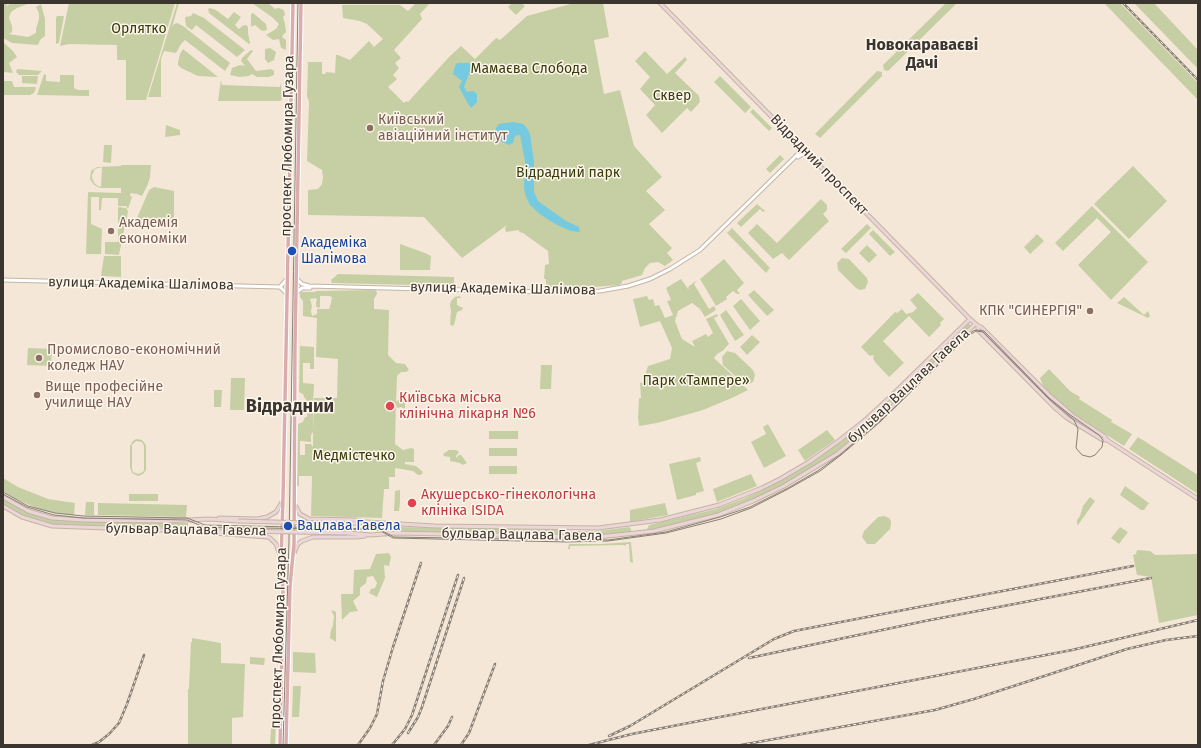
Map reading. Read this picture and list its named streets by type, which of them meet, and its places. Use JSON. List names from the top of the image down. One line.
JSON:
{"streets":{"main road":["проспект Любомира Гузара","Відрадний проспект","бульвар Вацлава Гавела"],"street":["вулиця Академіка Шалімова"]},"crossings":[["проспект Любомира Гузара","вулиця Академіка Шалімова"],["Відрадний проспект","вулиця Академіка Шалімова"],["Відрадний проспект","бульвар Вацлава Гавела"]],"districts":["Новокараваєві Дачі","Відрадний"],"parks":["Орлятко","Мамаєва Слобода","Сквер","Відрадний парк","Парк «Тампере»","Медмістечко"],"places":["Київський авіаційний інститут","Академія економіки","Академіка Шалімова","КПК \"СИНЕРГІЯ\"","Промислово-економічний коледж НАУ","Вище професійне училище НАУ","Київська міська клінічна лікарня №6","Акушерсько-гінекологічна клініка ISIDA","Вацлава Гавела"]}
